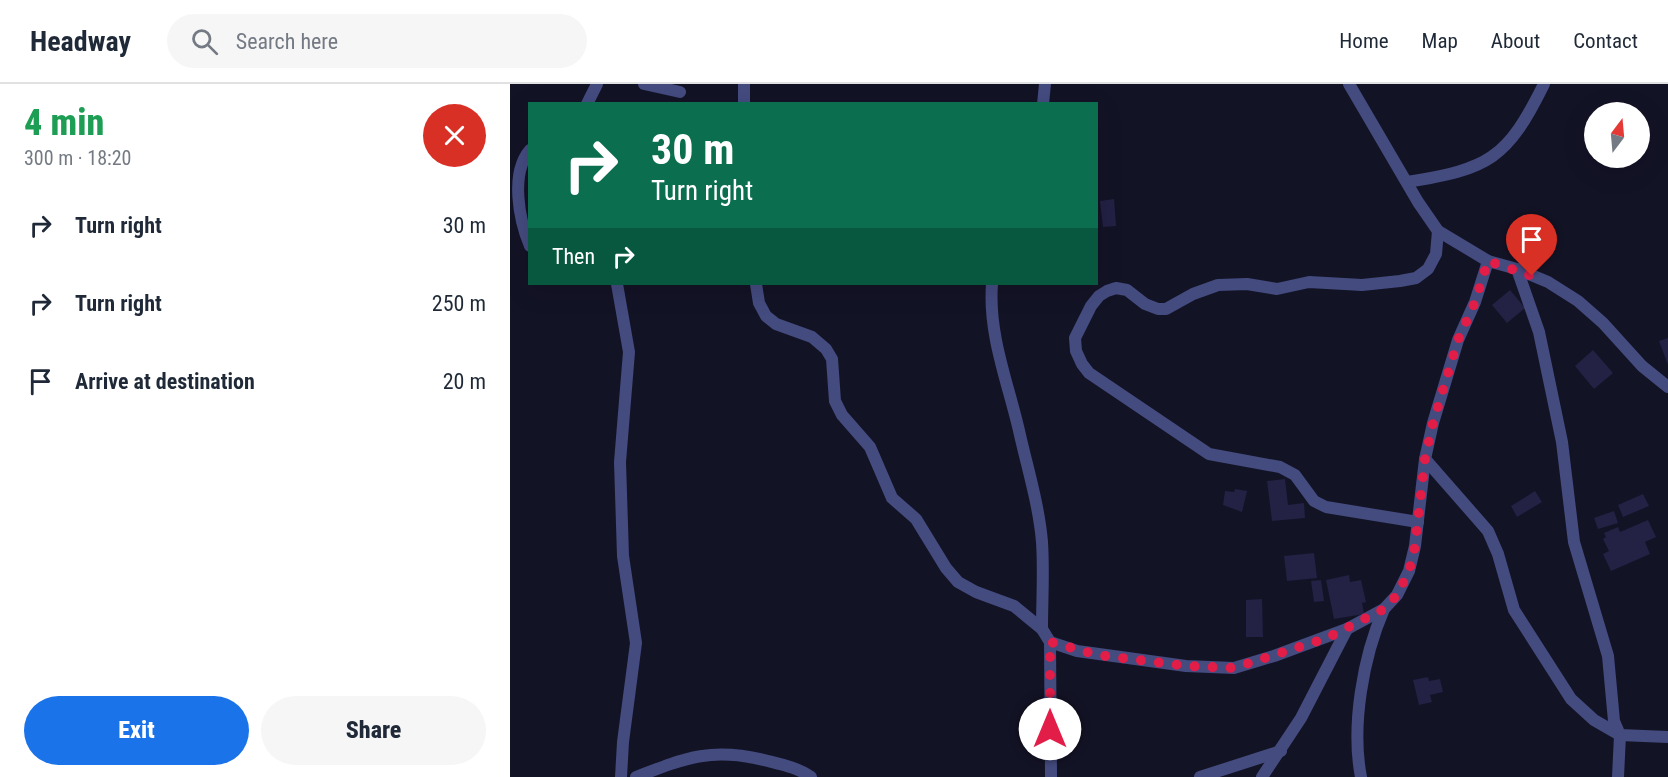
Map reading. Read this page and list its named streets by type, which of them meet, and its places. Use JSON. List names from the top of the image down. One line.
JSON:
{"north":"top","page":{"header":"Headway","search":"Search here","nav":["Home","Map","About","Contact"],"heading":["4 min","300 m · 18:20"],"turn":["30 m","Turn right"],"list":[{"name":"Turn right","value":"30 m"},{"name":"Turn right","value":"250 m"},{"name":"Arrive at destination","value":"20 m"}],"then":"Then","buttons":["Exit","Share"]}}
